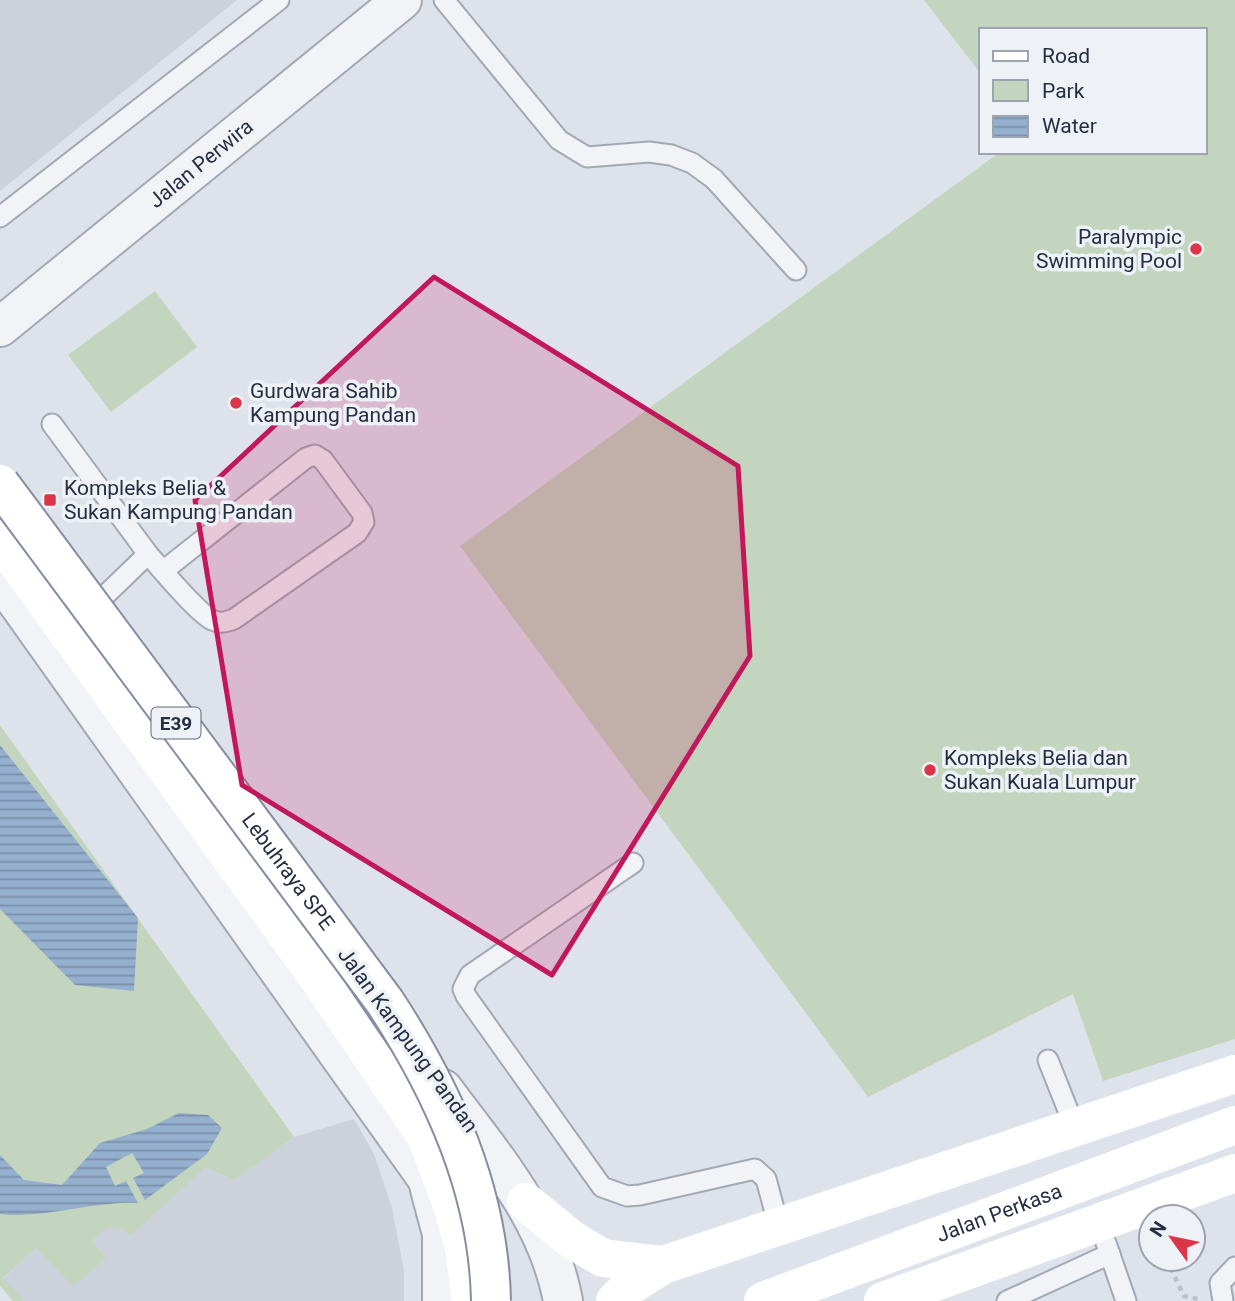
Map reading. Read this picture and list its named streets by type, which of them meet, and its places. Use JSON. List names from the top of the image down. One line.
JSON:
{"streets":{"main road":["E39","Lebuhraya SPE","Jalan Perkasa"],"street":["Jalan Perwira","Jalan Kampung Pandan"]},"places":{"other":["Paralympic Swimming Pool","Gurdwara Sahib Kampung Pandan","Kompleks Belia dan Sukan Kuala Lumpur"],"transit":["Kompleks Belia & Sukan Kampung Pandan"]},"legend":["Road","Park","Water"],"north":"top left"}
